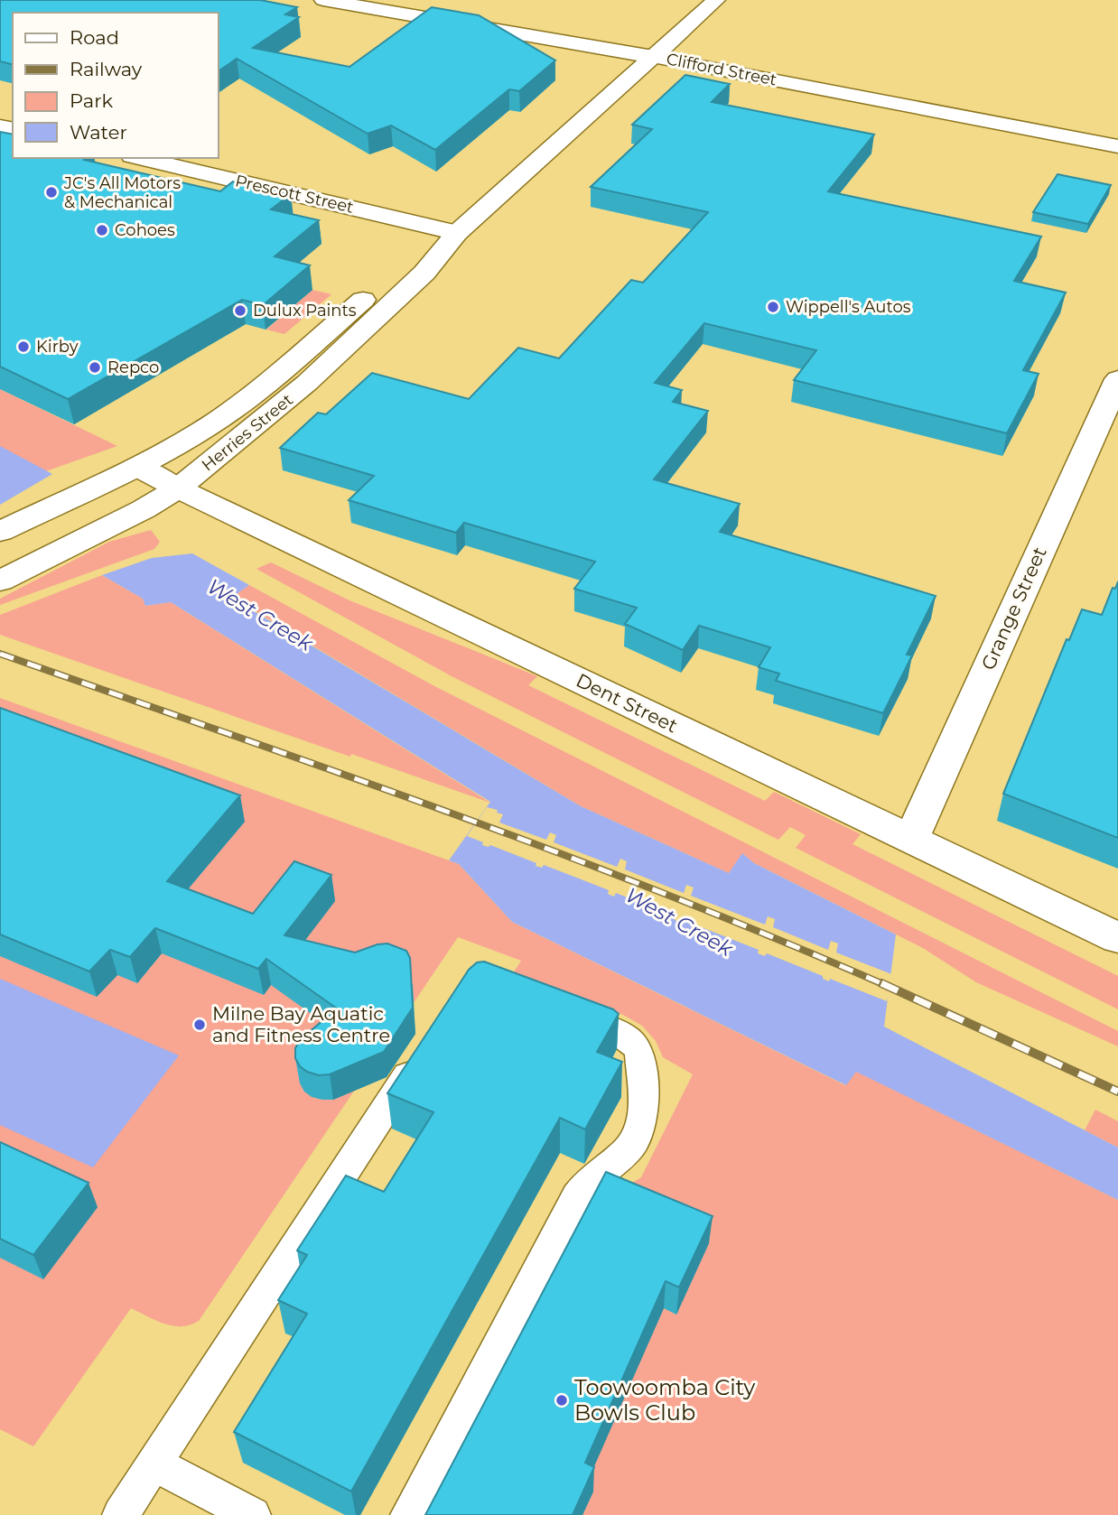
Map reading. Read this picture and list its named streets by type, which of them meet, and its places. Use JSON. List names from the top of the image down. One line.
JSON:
{"streets":{"main road":["Clifford Street","Prescott Street","Herries Street","Grange Street","Dent Street"]},"crossings":[["Clifford Street","Herries Street"],["Prescott Street","Herries Street"],["Herries Street","Dent Street"],["Grange Street","Dent Street"]],"water":["West Creek"],"places":["JC's All Motors & Mechanical","Cohoes","Wippell's Autos","Dulux Paints","Kirby","Repco","Milne Bay Aquatic and Fitness Centre","Toowoomba City Bowls Club"],"legend":["Road","Railway","Park","Water"]}
